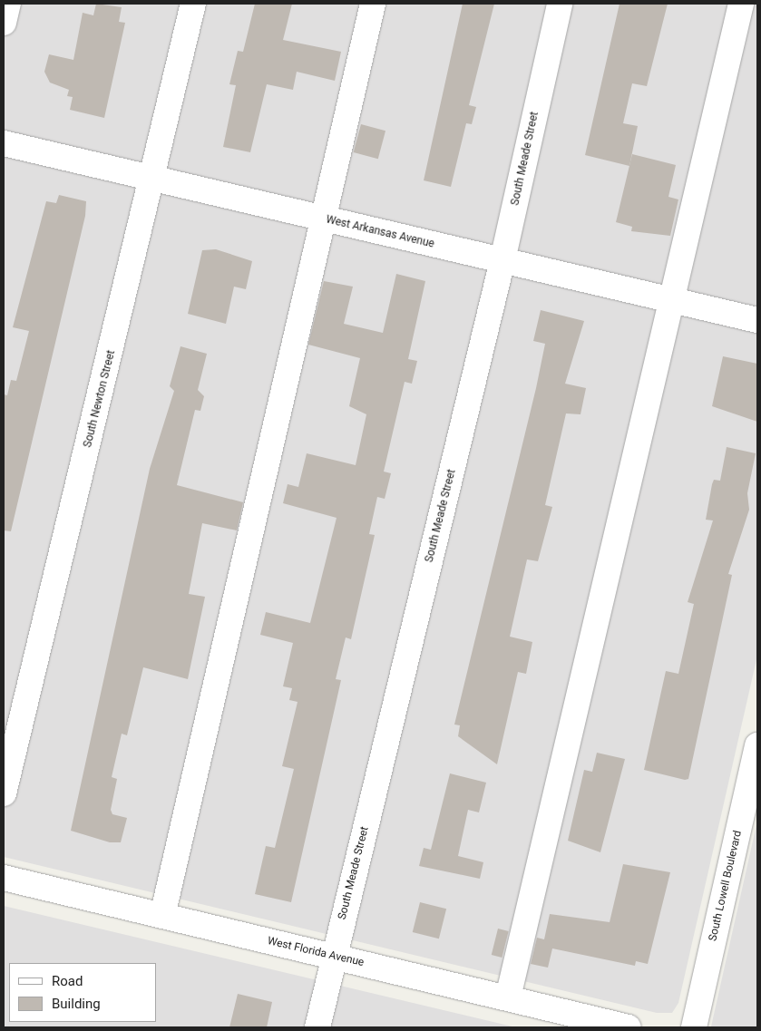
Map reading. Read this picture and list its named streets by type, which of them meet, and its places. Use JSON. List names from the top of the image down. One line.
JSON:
{"streets":{"street":["South Meade Street","West Arkansas Avenue","South Newton Street","South Lowell Boulevard","West Florida Avenue"]},"crossings":[["South Meade Street","West Arkansas Avenue"],["South Meade Street","West Florida Avenue"],["West Arkansas Avenue","South Newton Street"]],"legend":["Road","Building"]}
